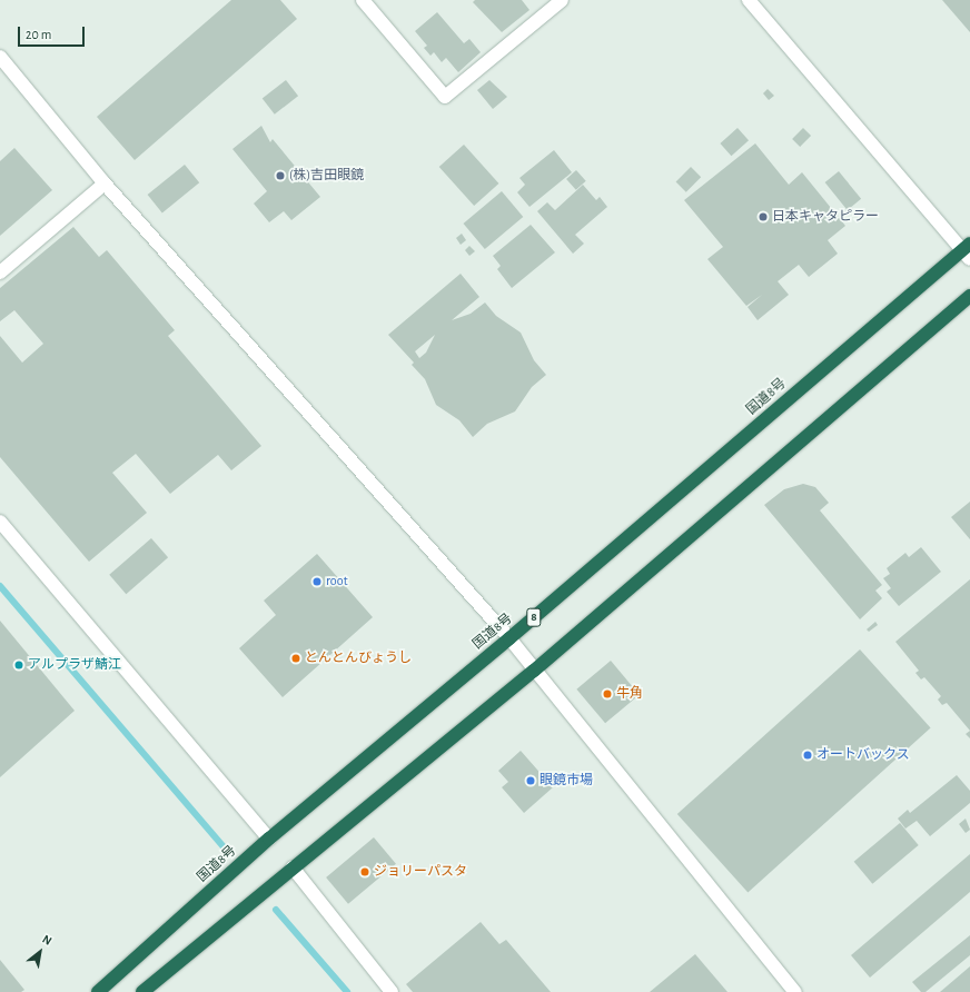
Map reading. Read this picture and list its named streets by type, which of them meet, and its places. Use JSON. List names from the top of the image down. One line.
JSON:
{"streets":{"highway":["国道8号","8"]},"places":["(株)吉田眼鏡","日本キャタピラー","root","とんとんびょうし","アルプラザ鯖江","牛角","オートバックス","眼鏡市場","ジョリーパスタ"],"scale_bar":"20 m","north":"top right"}
